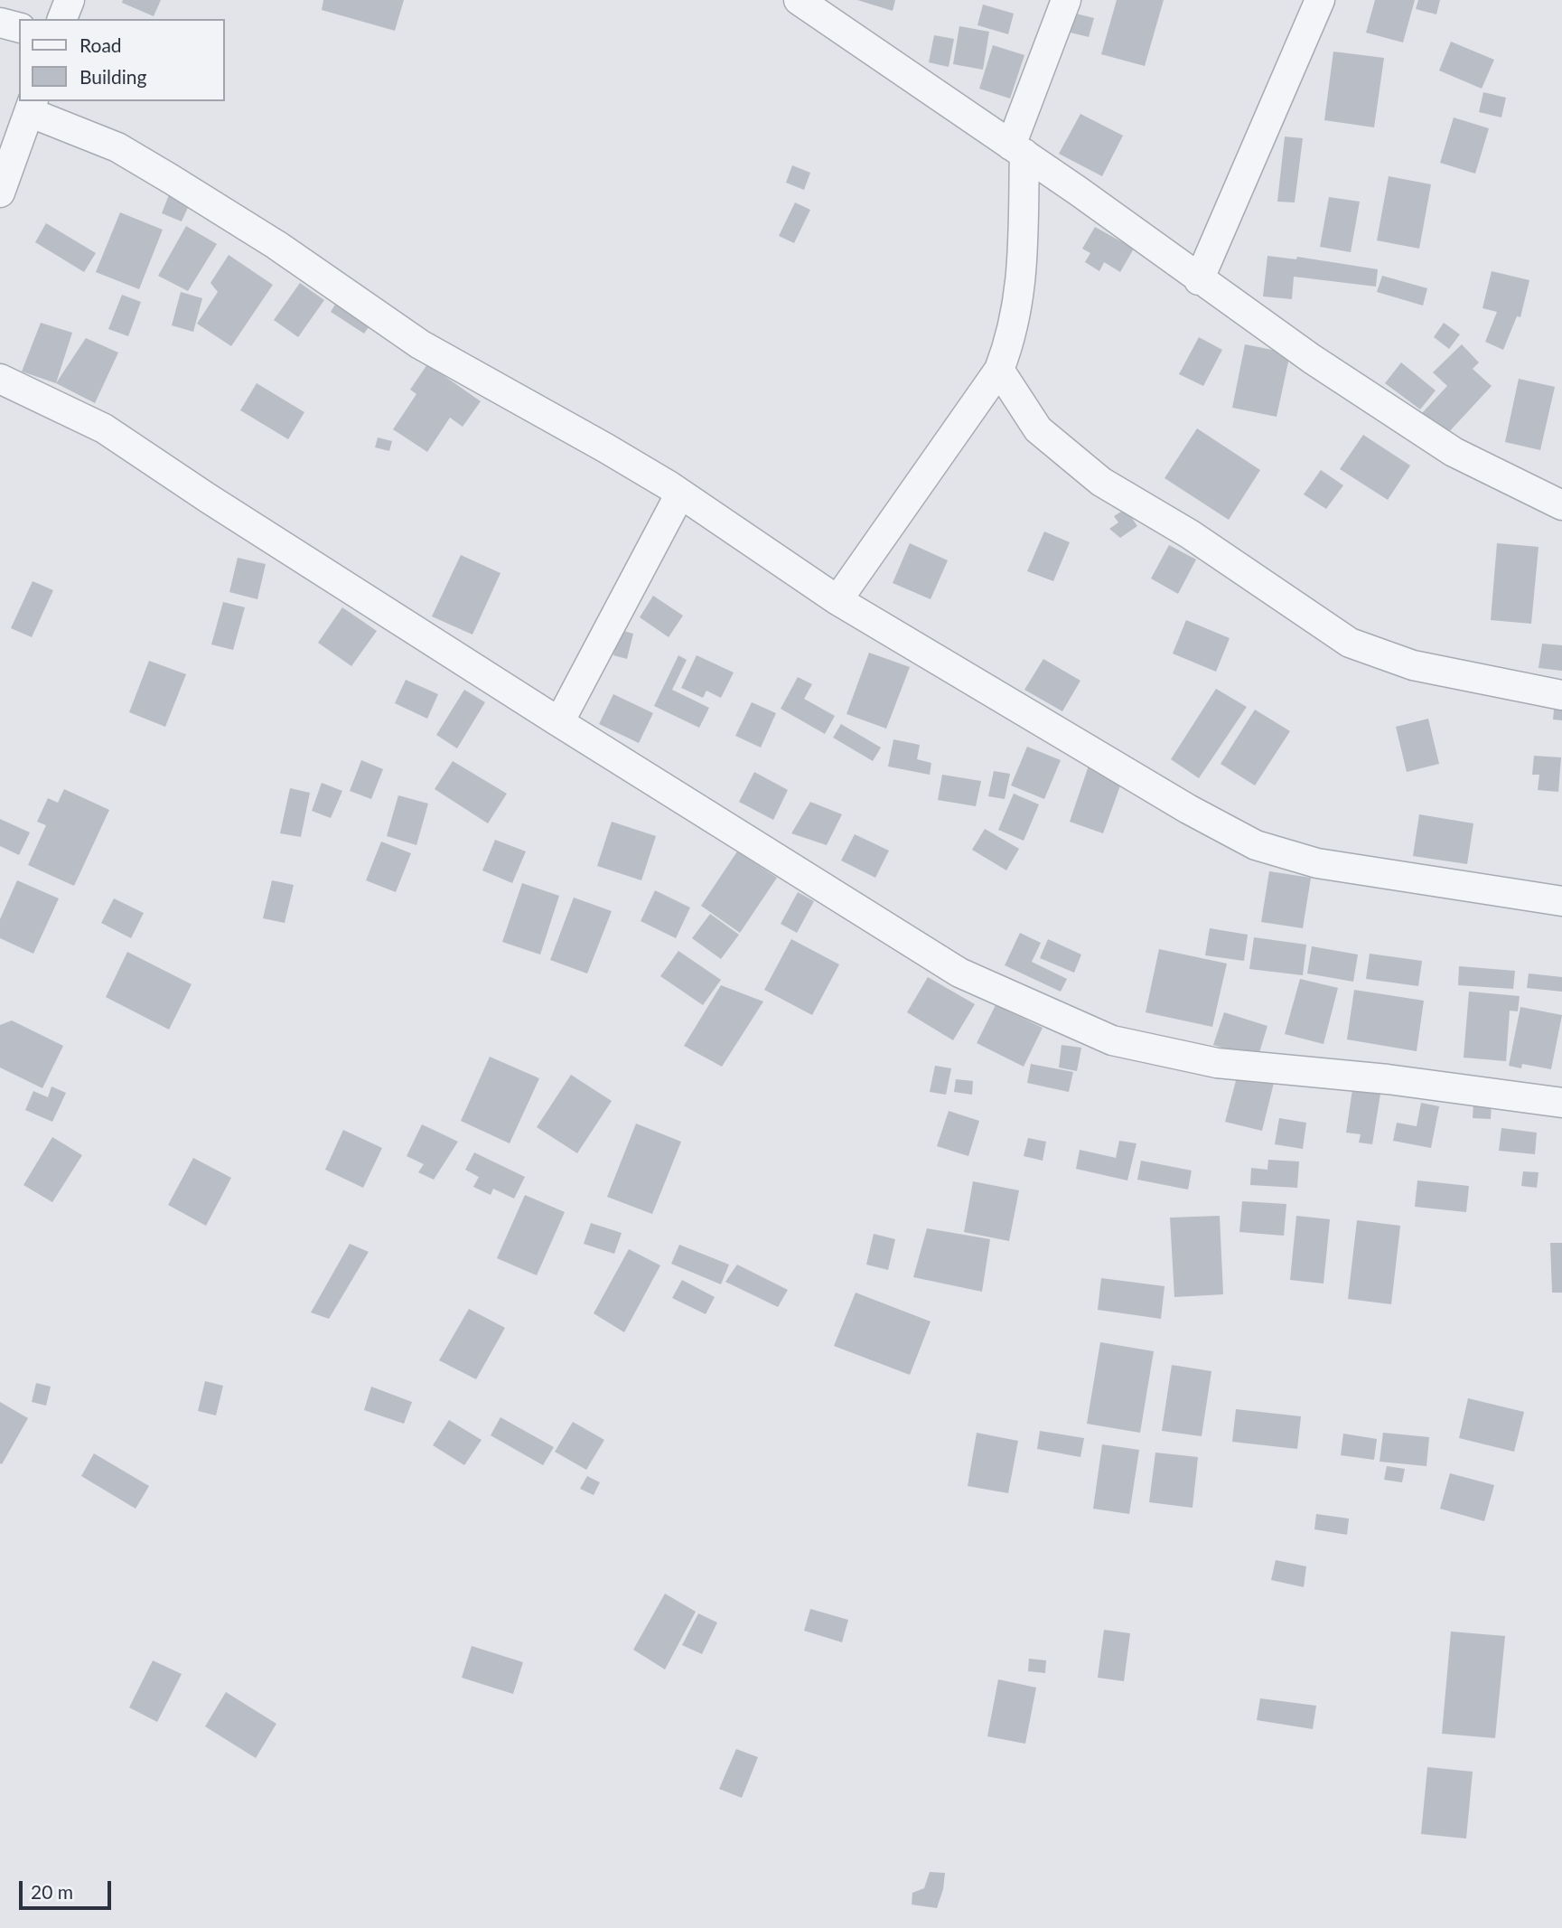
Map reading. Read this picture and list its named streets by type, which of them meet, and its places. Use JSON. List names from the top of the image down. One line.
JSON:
{"legend":["Road","Building"],"scale_bar":"20 m"}
